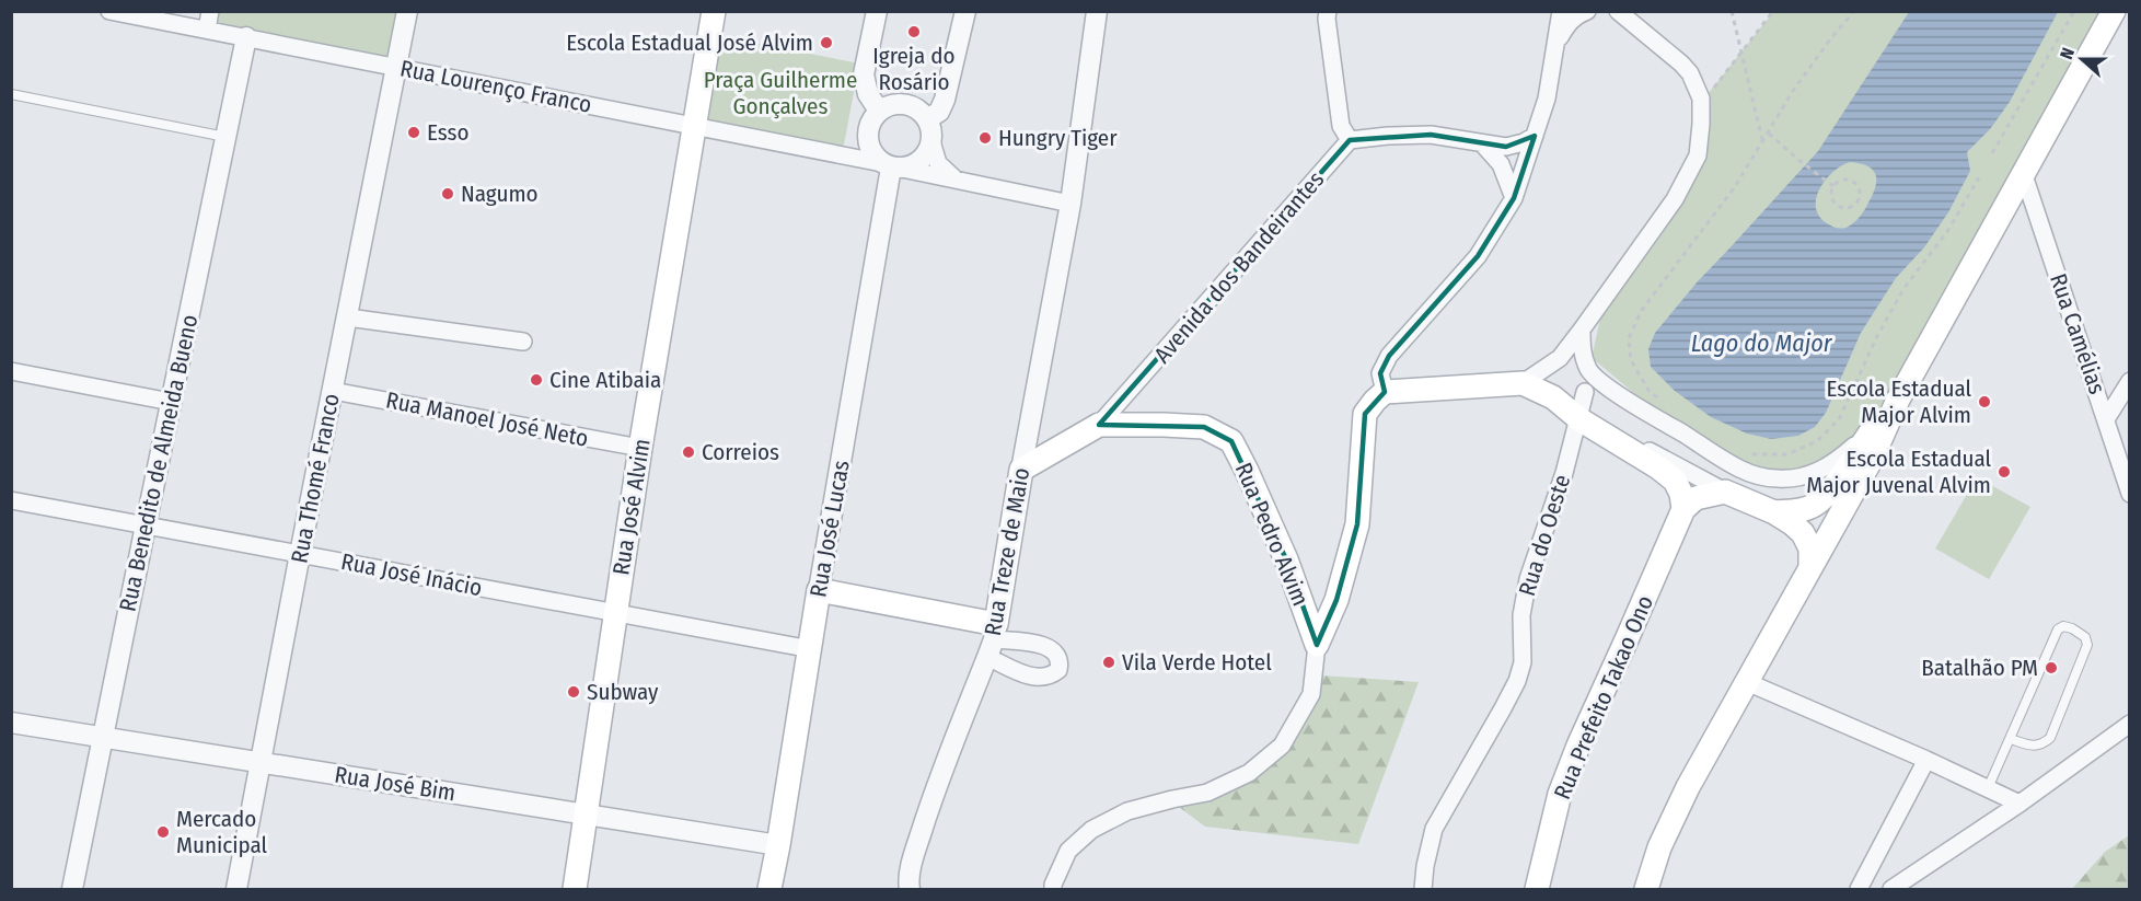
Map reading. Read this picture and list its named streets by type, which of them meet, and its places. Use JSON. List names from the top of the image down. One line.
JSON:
{"streets":{"main road":["Avenida dos Bandeirantes","Rua José Alvim","Rua José Lucas","Rua Pedro Alvim","Rua Treze de Maio","Rua Prefeito Takao Ono"],"street":["Rua Lourenço Franco","Rua Camélias","Rua Manoel José Neto","Rua Benedito de Almeida Bueno","Rua Thomé Franco","Rua do Oeste","Rua José Inácio","Rua José Bim"]},"crossings":[["Rua Lourenço Franco","Rua Benedito de Almeida Bueno"],["Rua Lourenço Franco","Rua Thomé Franco"],["Rua Lourenço Franco","Rua José Alvim"],["Rua Lourenço Franco","Rua José Lucas"],["Rua Lourenço Franco","Rua Treze de Maio"],["Avenida dos Bandeirantes","Rua Pedro Alvim"],["Avenida dos Bandeirantes","Rua Treze de Maio"],["Rua Manoel José Neto","Rua Thomé Franco"],["Rua Manoel José Neto","Rua José Alvim"],["Rua Benedito de Almeida Bueno","Rua José Inácio"],["Rua Benedito de Almeida Bueno","Rua José Bim"],["Rua Thomé Franco","Rua José Inácio"],["Rua Thomé Franco","Rua José Bim"],["Rua José Alvim","Rua José Inácio"],["Rua José Alvim","Rua José Bim"],["Rua José Lucas","Rua José Inácio"],["Rua José Lucas","Rua José Bim"]],"water":["Lago do Major"],"parks":["Praça Guilherme Gonçalves"],"places":["Igreja do Rosário","Escola Estadual José Alvim","Esso","Hungry Tiger","Nagumo","Cine Atibaia","Escola Estadual Major Alvim","Correios","Escola Estadual Major Juvenal Alvim","Vila Verde Hotel","Batalhão PM","Subway","Mercado Municipal"],"north":"left"}
